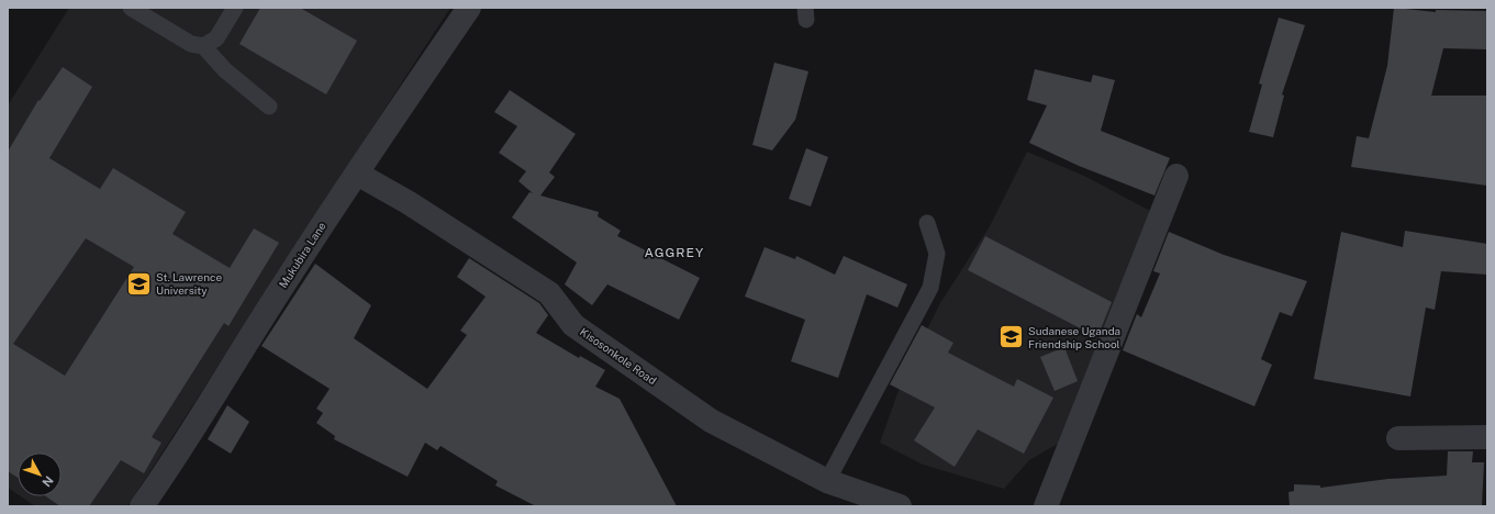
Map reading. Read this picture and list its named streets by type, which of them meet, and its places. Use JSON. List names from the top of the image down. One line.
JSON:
{"streets":{"street":["Mukubira Lane","Kisosonkole Road"]},"crossings":[["Mukubira Lane","Kisosonkole Road"]],"districts":["AGGREY"],"places":{"school or university":["St. Lawrence University","Sudanese Uganda Friendship School"]},"north":"bottom right"}
